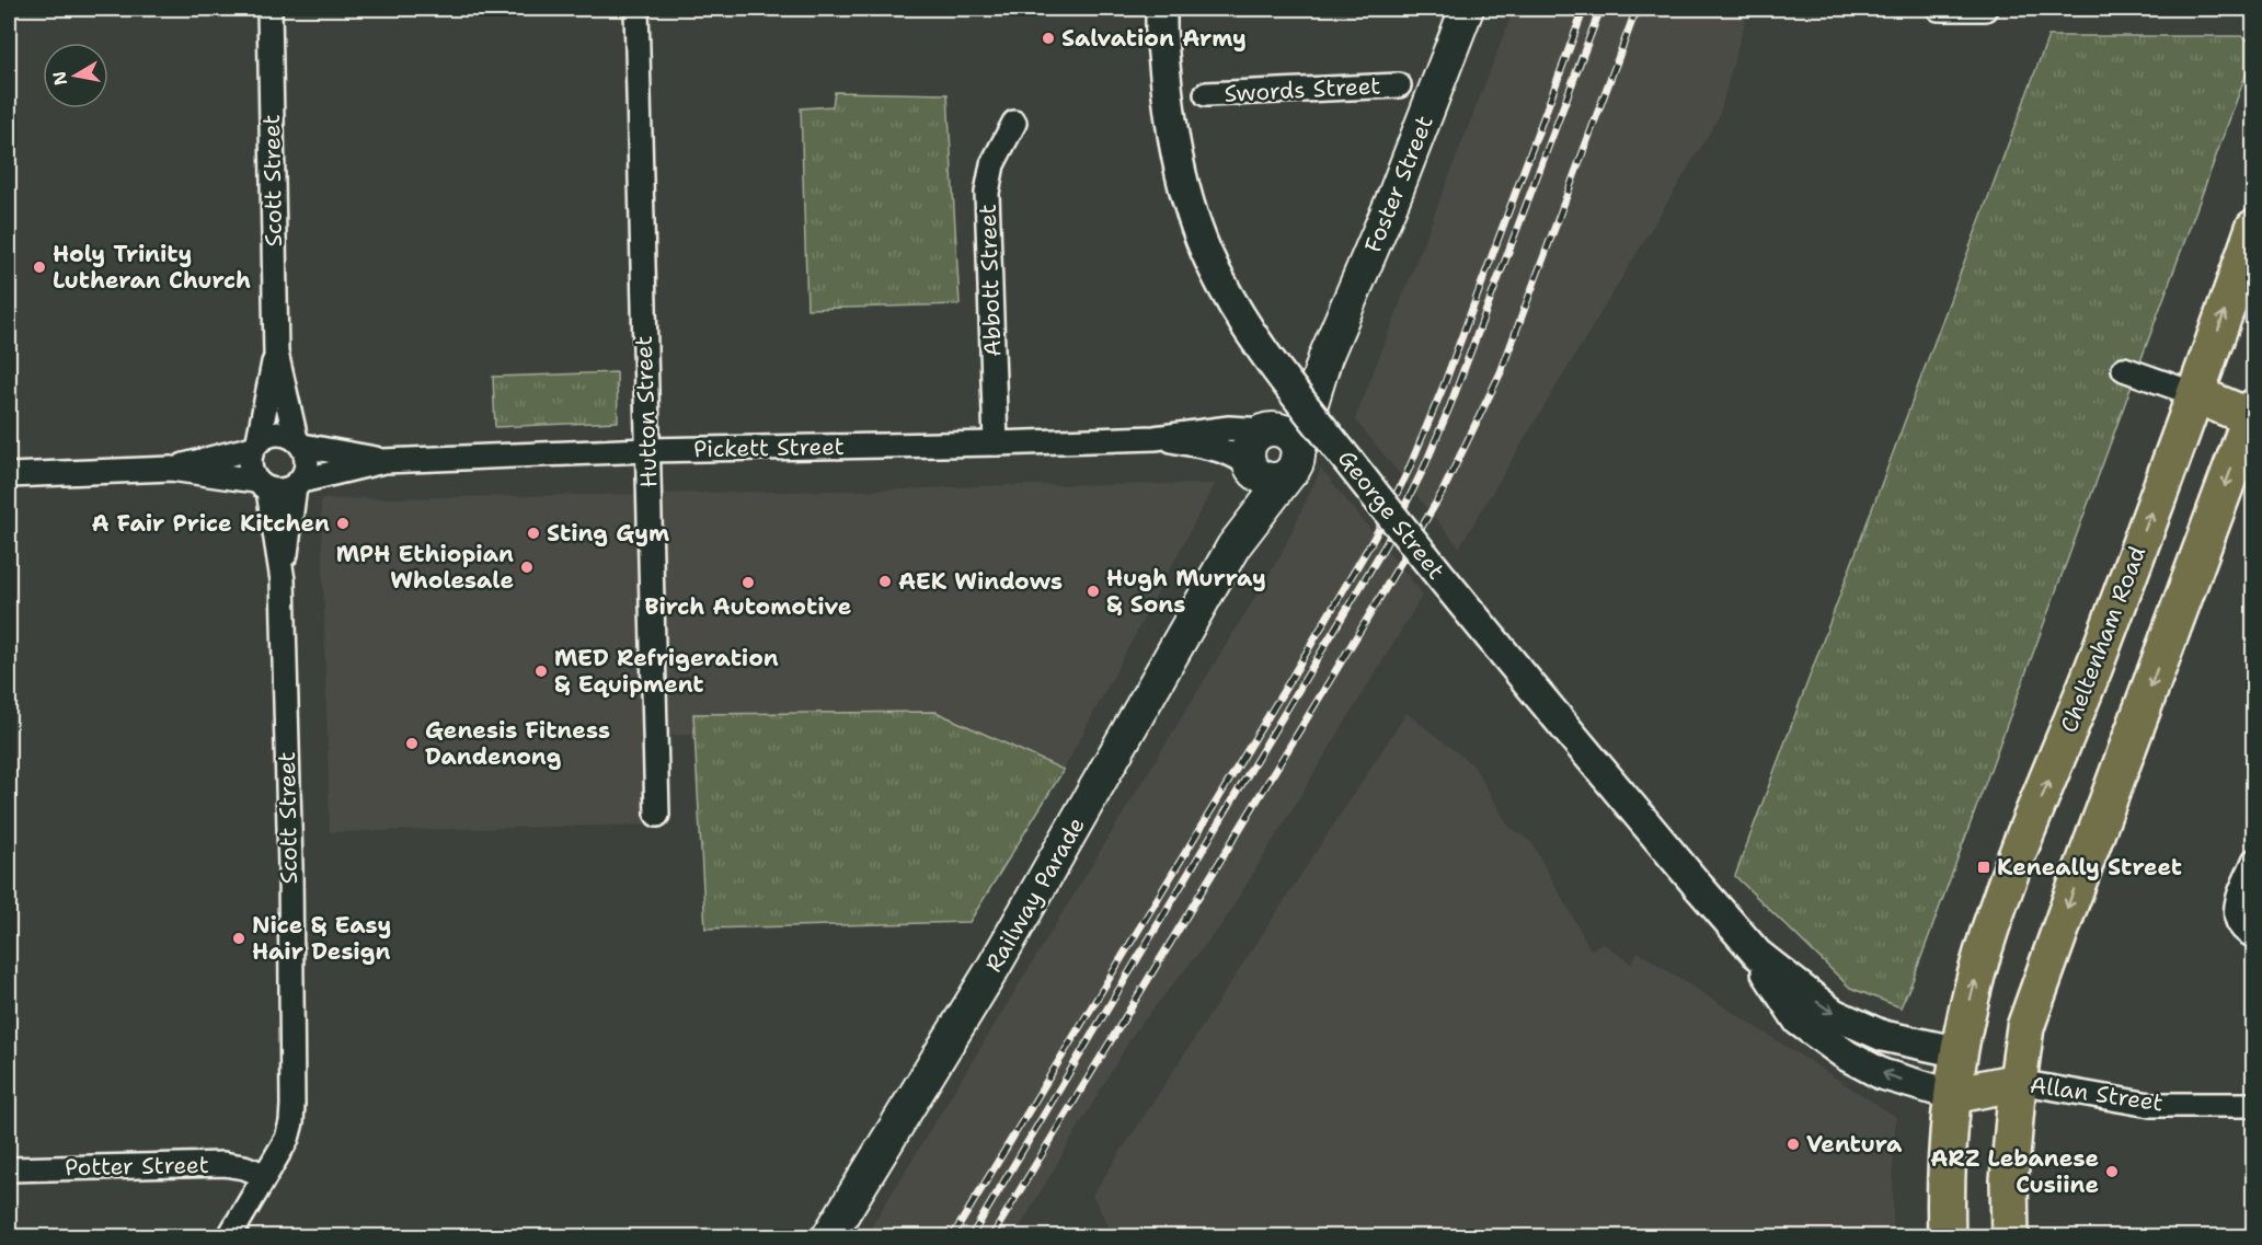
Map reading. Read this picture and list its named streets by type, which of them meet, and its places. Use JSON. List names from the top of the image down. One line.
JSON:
{"streets":{"main road":["Foster Street","Cheltenham Road","Railway Parade"],"street":["Swords Street","Scott Street","Abbott Street","Hutton Street","Pickett Street","George Street","Allan Street","Potter Street"]},"crossings":[["Scott Street","Pickett Street"],["Scott Street","Potter Street"],["Foster Street","Pickett Street"],["Foster Street","Railway Parade"],["Abbott Street","Pickett Street"],["Hutton Street","Pickett Street"],["Pickett Street","Railway Parade"],["George Street","Cheltenham Road"]],"places":{"other":["Salvation Army","Holy Trinity Lutheran Church","A Fair Price Kitchen","Sting Gym","MPH Ethiopian Wholesale","AEK Windows","Birch Automotive","Hugh Murray & Sons","MED Refrigeration & Equipment","Genesis Fitness Dandenong","Nice & Easy Hair Design","Ventura","ARZ Lebanese Cusiine"],"transit":["Keneally Street"]},"north":"left"}
